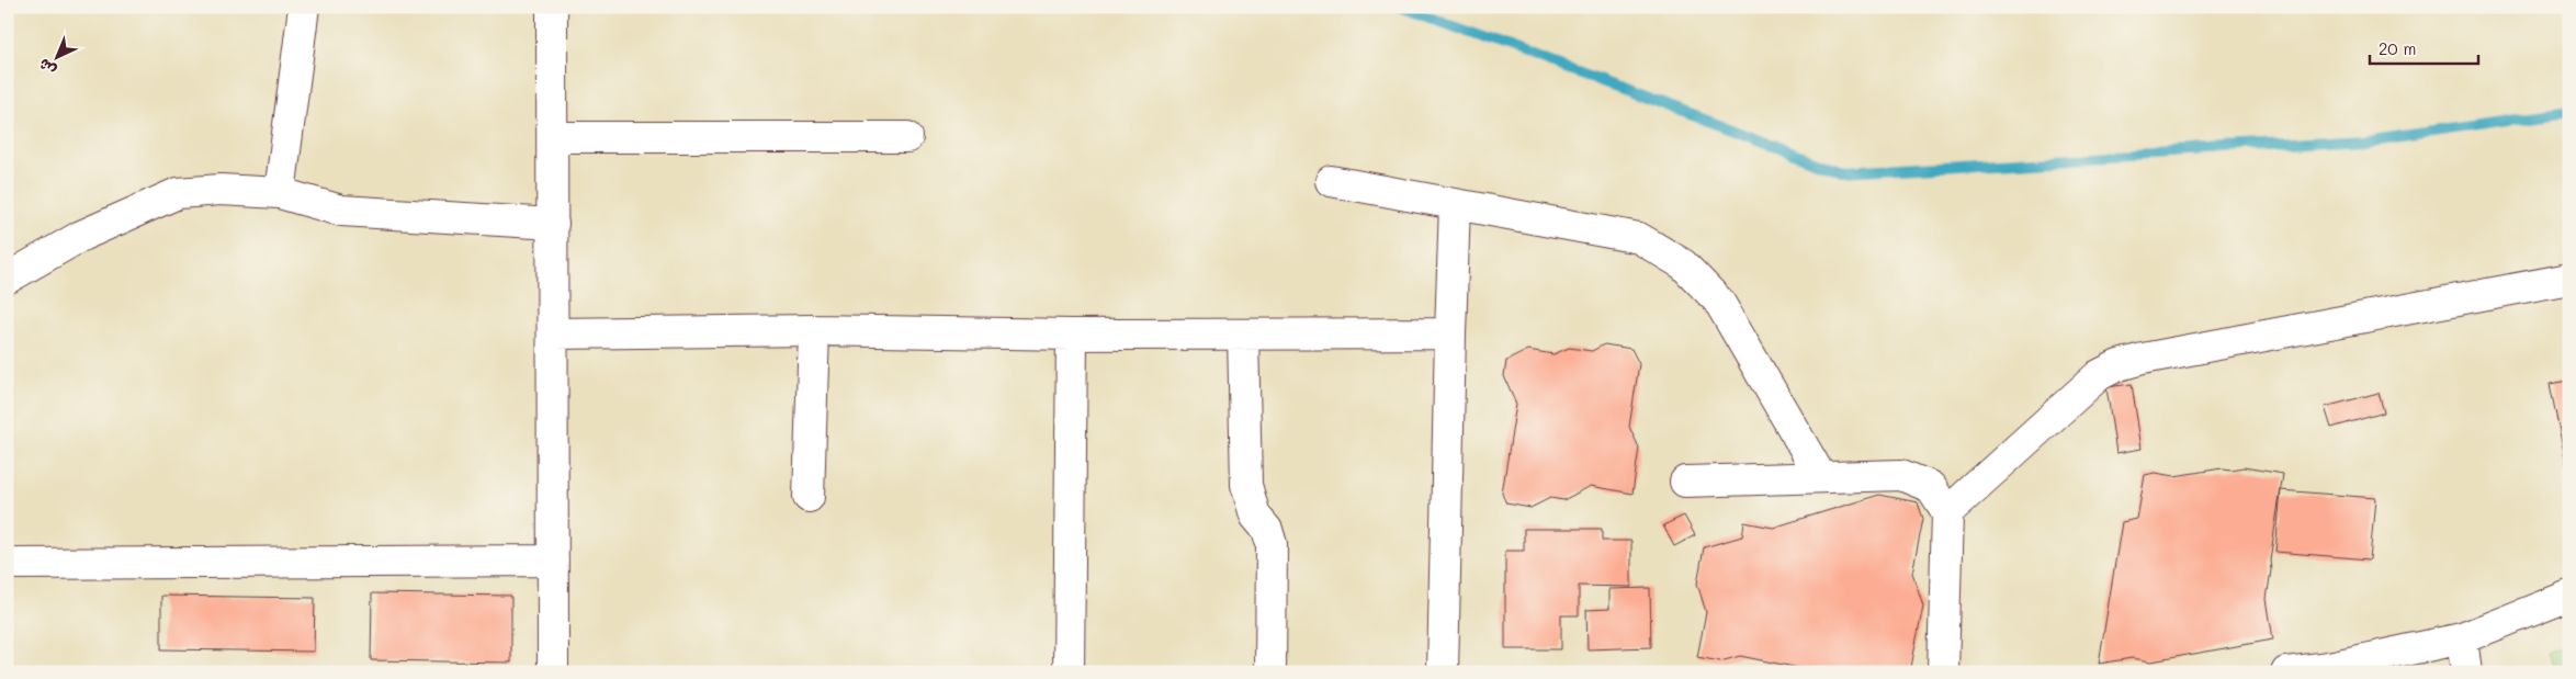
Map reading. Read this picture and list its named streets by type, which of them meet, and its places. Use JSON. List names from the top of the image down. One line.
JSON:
{"scale_bar":"20 m","north":"bottom left"}
